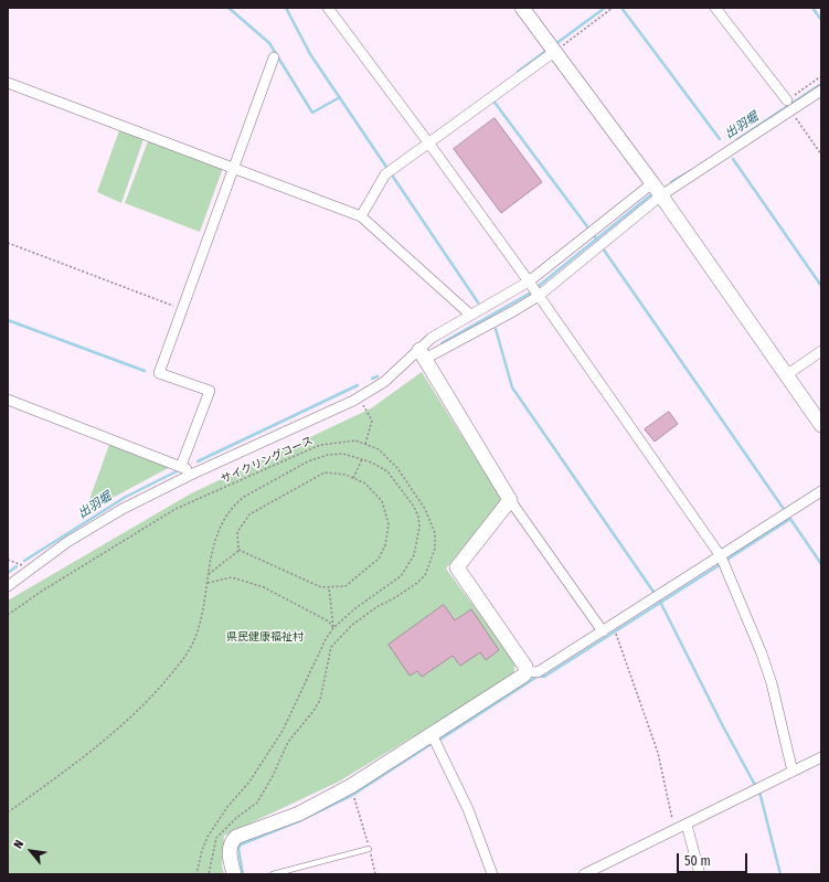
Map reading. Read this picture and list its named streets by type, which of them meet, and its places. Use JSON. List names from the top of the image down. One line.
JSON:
{"streets":{"path":["サイクリングコース"]},"water":["出羽堀"],"parks":["県民健康福祉村"],"scale_bar":"50 m","north":"top left"}
